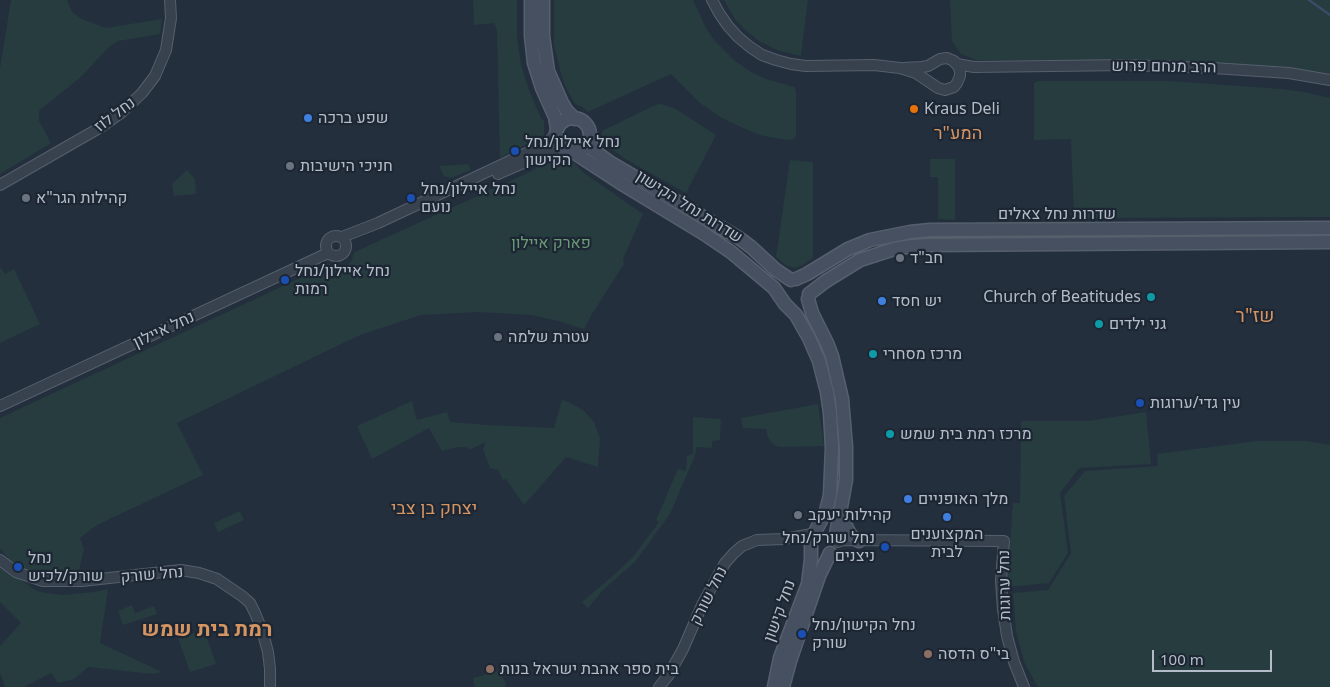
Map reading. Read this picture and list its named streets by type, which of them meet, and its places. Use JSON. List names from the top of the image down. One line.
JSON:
{"streets":{"main road":["שדרות נחל הקישון","שדרות נחל צאלים","נחל קישון"],"street":["הרב מנחם פרוש","נחל לוז","נחל איילון","נחל שורק","נחל ערוגות"]},"crossings":[["שדרות נחל הקישון","שדרות נחל צאלים"],["שדרות נחל הקישון","נחל שורק"],["שדרות נחל הקישון","נחל קישון"],["נחל שורק","נחל קישון"]],"districts":["המע\"ר","שז\"ר","יצחק בן צבי","רמת בית שמש"],"parks":["פארק איילון"],"places":["Kraus Deli","שפע ברכה","נחל איילון/נחל הקישון","חניכי הישיבות","קהילות הגר\"א","נחל איילון/נחל נועם","חב\"ד","נחל איילון/נחל רמות","Church of Beatitudes","יש חסד","גני ילדים","עטרת שלמה","מרכז מסחרי","עין גדי/ערוגות","מרכז רמת בית שמש","מלך האופניים","קהילות יעקב","המקצוענים לבית","נחל שורק/נחל ניצנים","נחל שורק/לכיש","נחל הקישון/נחל שורק","בי\"ס הדסה","בית ספר אהבת ישראל בנות"],"scale_bar":"100 m"}
